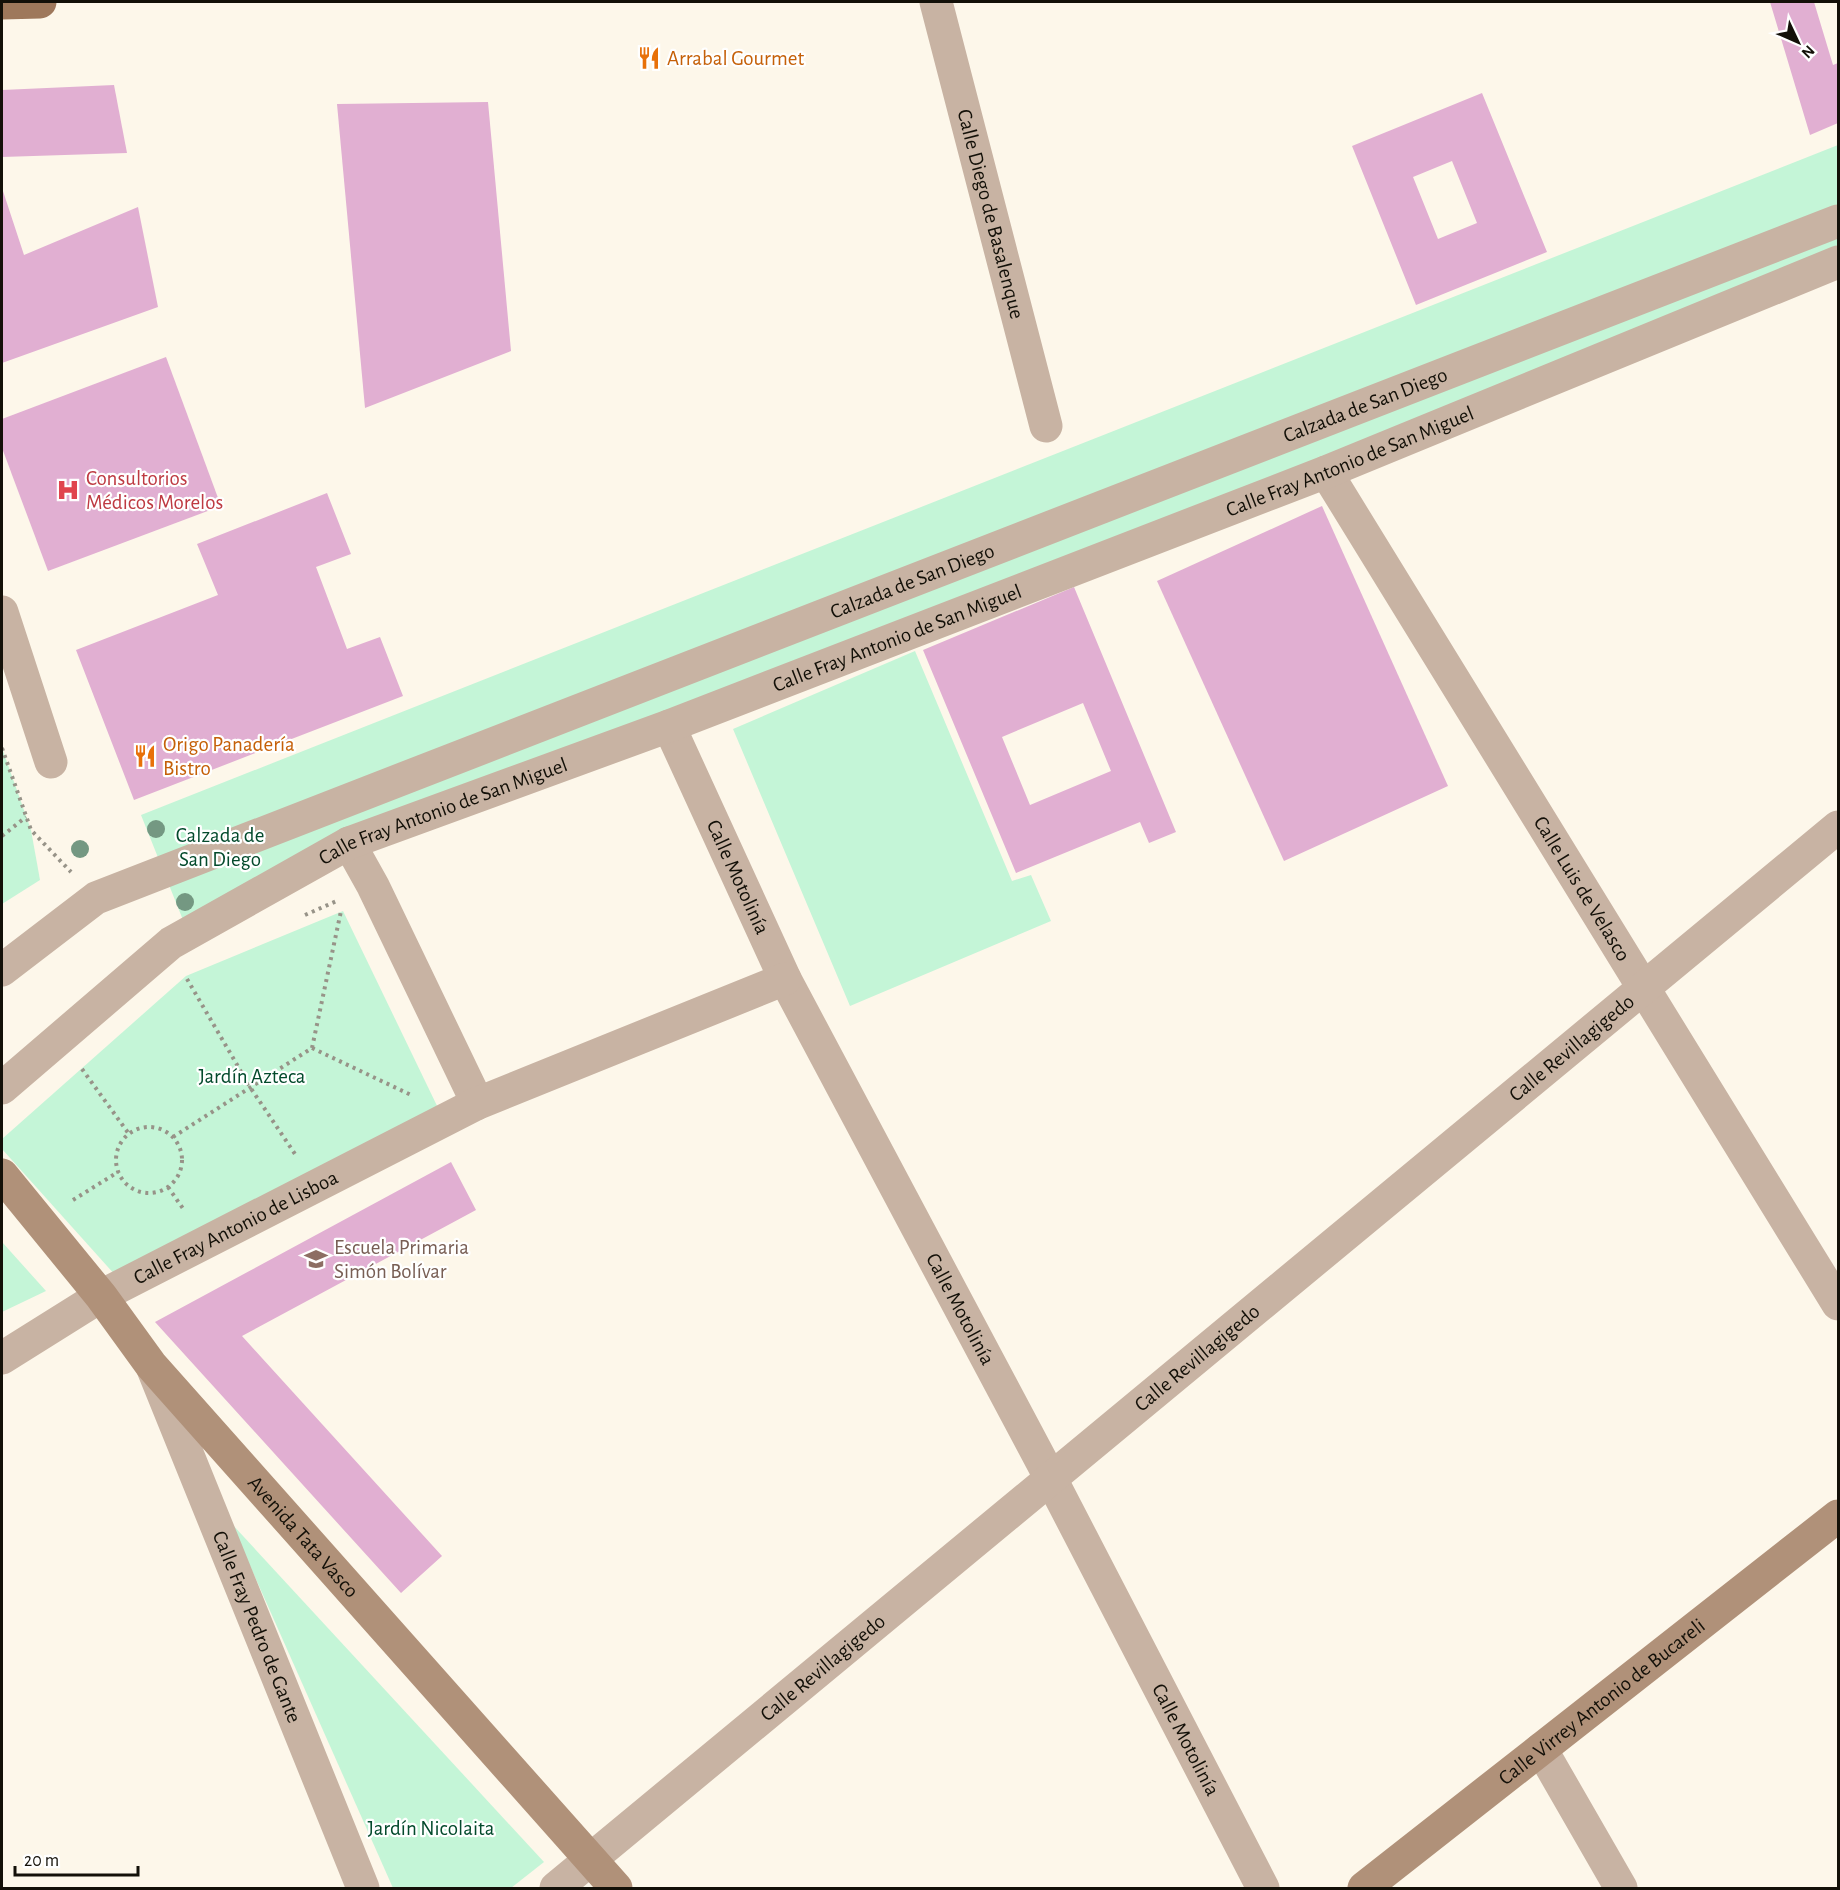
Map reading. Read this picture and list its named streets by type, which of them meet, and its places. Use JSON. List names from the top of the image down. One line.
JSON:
{"streets":{"street":["Calle Diego de Basalenque","Calzada de San Diego","Calle Fray Antonio de San Miguel","Calle Motolinía","Calle Luis de Velasco","Calle Revillagigedo","Calle Fray Antonio de Lisboa","Avenida Tata Vasco","Calle Fray Pedro de Gante","Calle Virrey Antonio de Bucareli"]},"crossings":[["Calle Fray Antonio de San Miguel","Calle Motolinía"],["Calle Fray Antonio de San Miguel","Calle Luis de Velasco"],["Calle Motolinía","Calle Revillagigedo"],["Calle Motolinía","Calle Fray Antonio de Lisboa"],["Calle Luis de Velasco","Calle Revillagigedo"],["Calle Revillagigedo","Avenida Tata Vasco"],["Calle Fray Antonio de Lisboa","Avenida Tata Vasco"],["Avenida Tata Vasco","Calle Fray Pedro de Gante"]],"parks":["Calzada de San Diego","Jardín Azteca","Jardín Nicolaita"],"places":{"restaurant":["Arrabal Gourmet","Origo Panadería Bistro"],"hospital":["Consultorios Médicos Morelos"],"school or university":["Escuela Primaria Simón Bolívar"]},"scale_bar":"20 m","north":"bottom right"}
